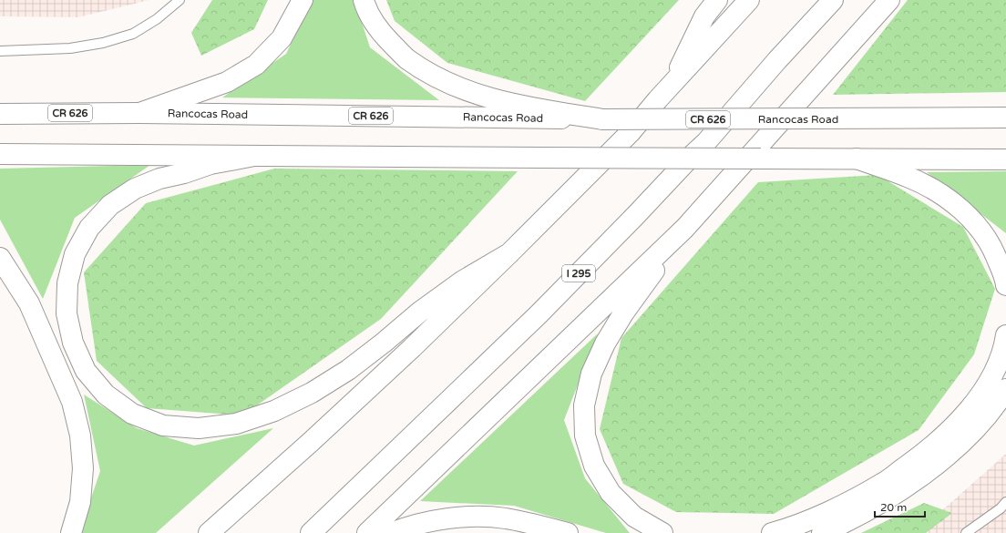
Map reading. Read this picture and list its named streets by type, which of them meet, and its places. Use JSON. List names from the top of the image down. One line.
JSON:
{"streets":{"main road":["CR 626","Rancocas Road","I 295"]},"scale_bar":"20 m"}
